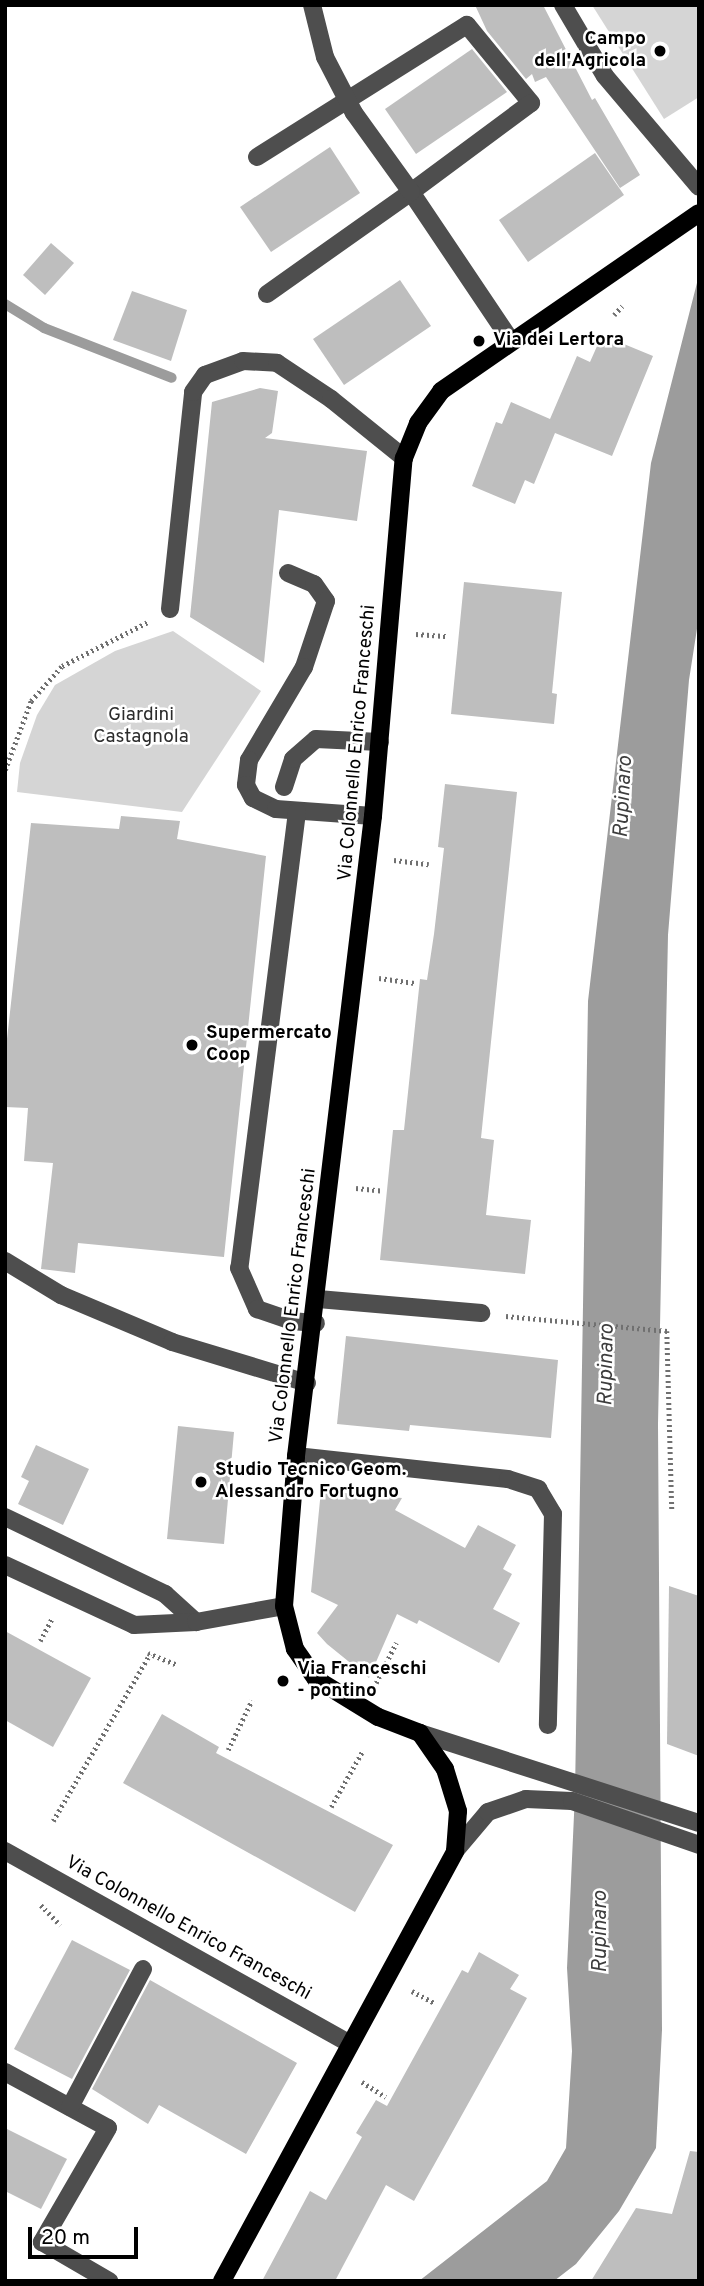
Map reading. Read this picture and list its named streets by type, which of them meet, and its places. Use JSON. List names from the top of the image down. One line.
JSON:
{"streets":{"main road":["Via Colonnello Enrico Franceschi"]},"water":["Rupinaro"],"parks":["Giardini Castagnola"],"places":["Campo dell'Agricola","Via dei Lertora","Supermercato Coop","Studio Tecnico Geom. Alessandro Fortugno","Via Franceschi - pontino"],"scale_bar":"20 m"}
